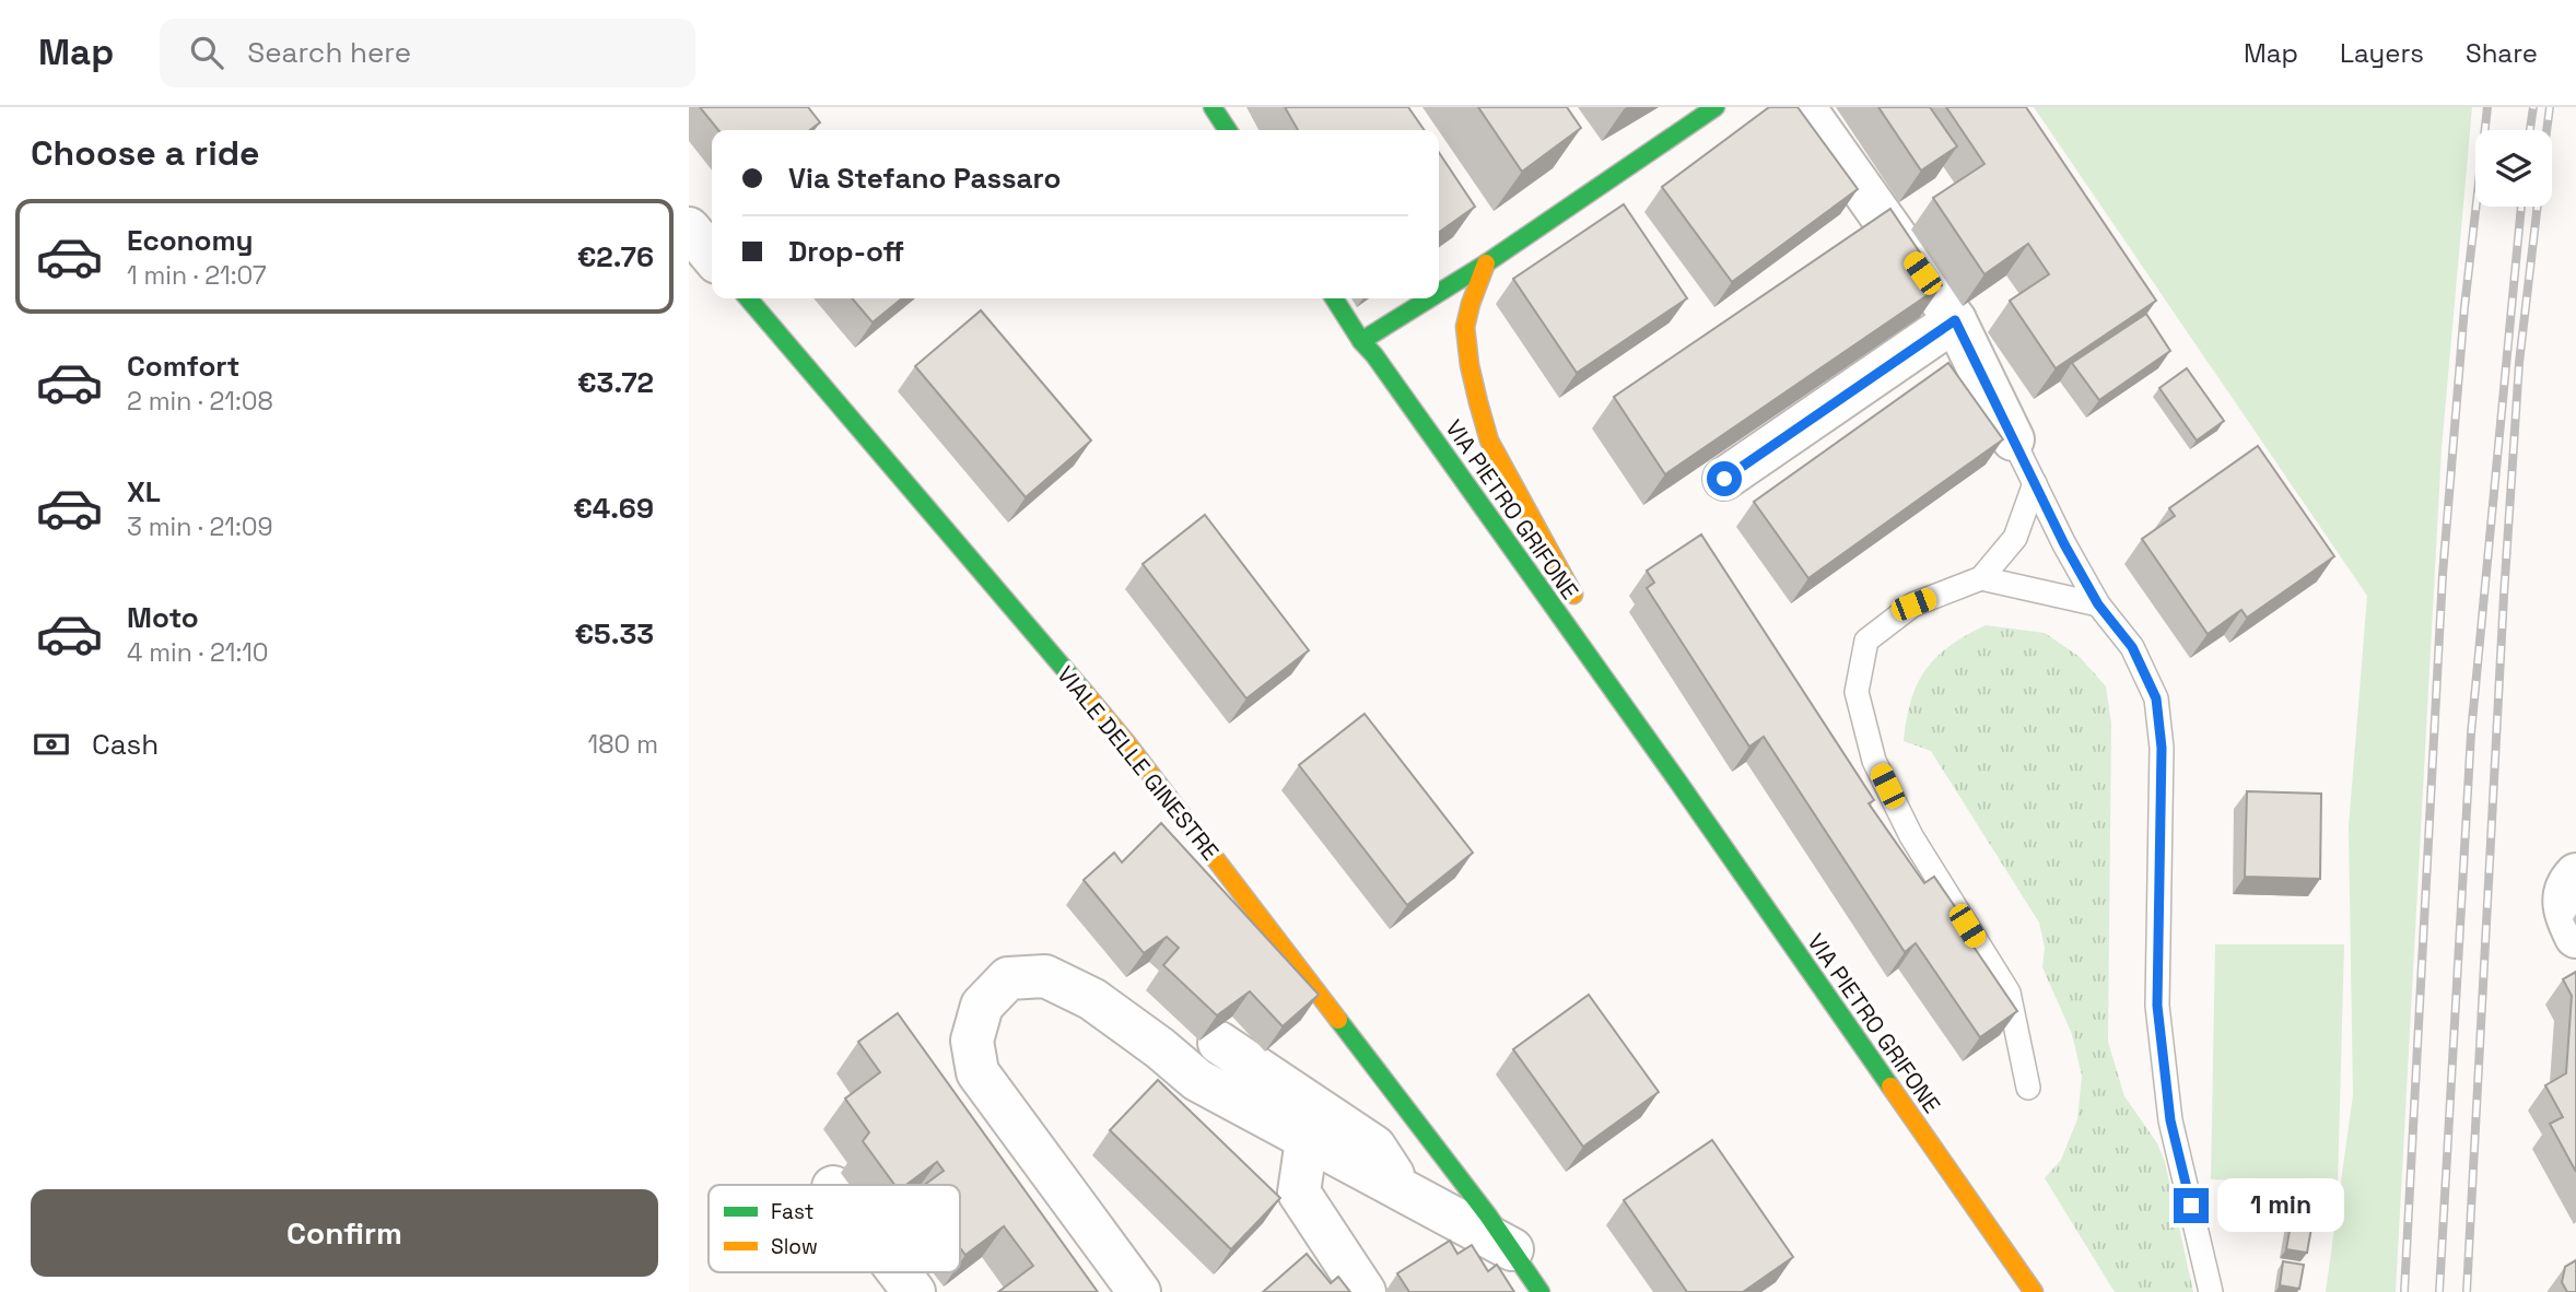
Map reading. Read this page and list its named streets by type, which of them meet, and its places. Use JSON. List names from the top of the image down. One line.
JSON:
{"streets":{"street":["VIA PIETRO GRIFONE","VIALE DELLE GINESTRE"]},"legend":["Fast","Slow"],"page":{"header":"Map","search":"Search here","nav":["Map","Layers","Share"],"heading":"Choose a ride","banner":["Via Stefano Passaro","Drop-off"],"list":[{"name":"Economy","note":"1 min · 21:07","value":"€2.76"},{"name":"Comfort","note":"2 min · 21:08","value":"€3.72"},{"name":"XL","note":"3 min · 21:09","value":"€4.69"},{"name":"Moto","note":"4 min · 21:10","value":"€5.33"}],"pay":["Cash","180 m"],"buttons":"Confirm","bubble":"1 min"}}
